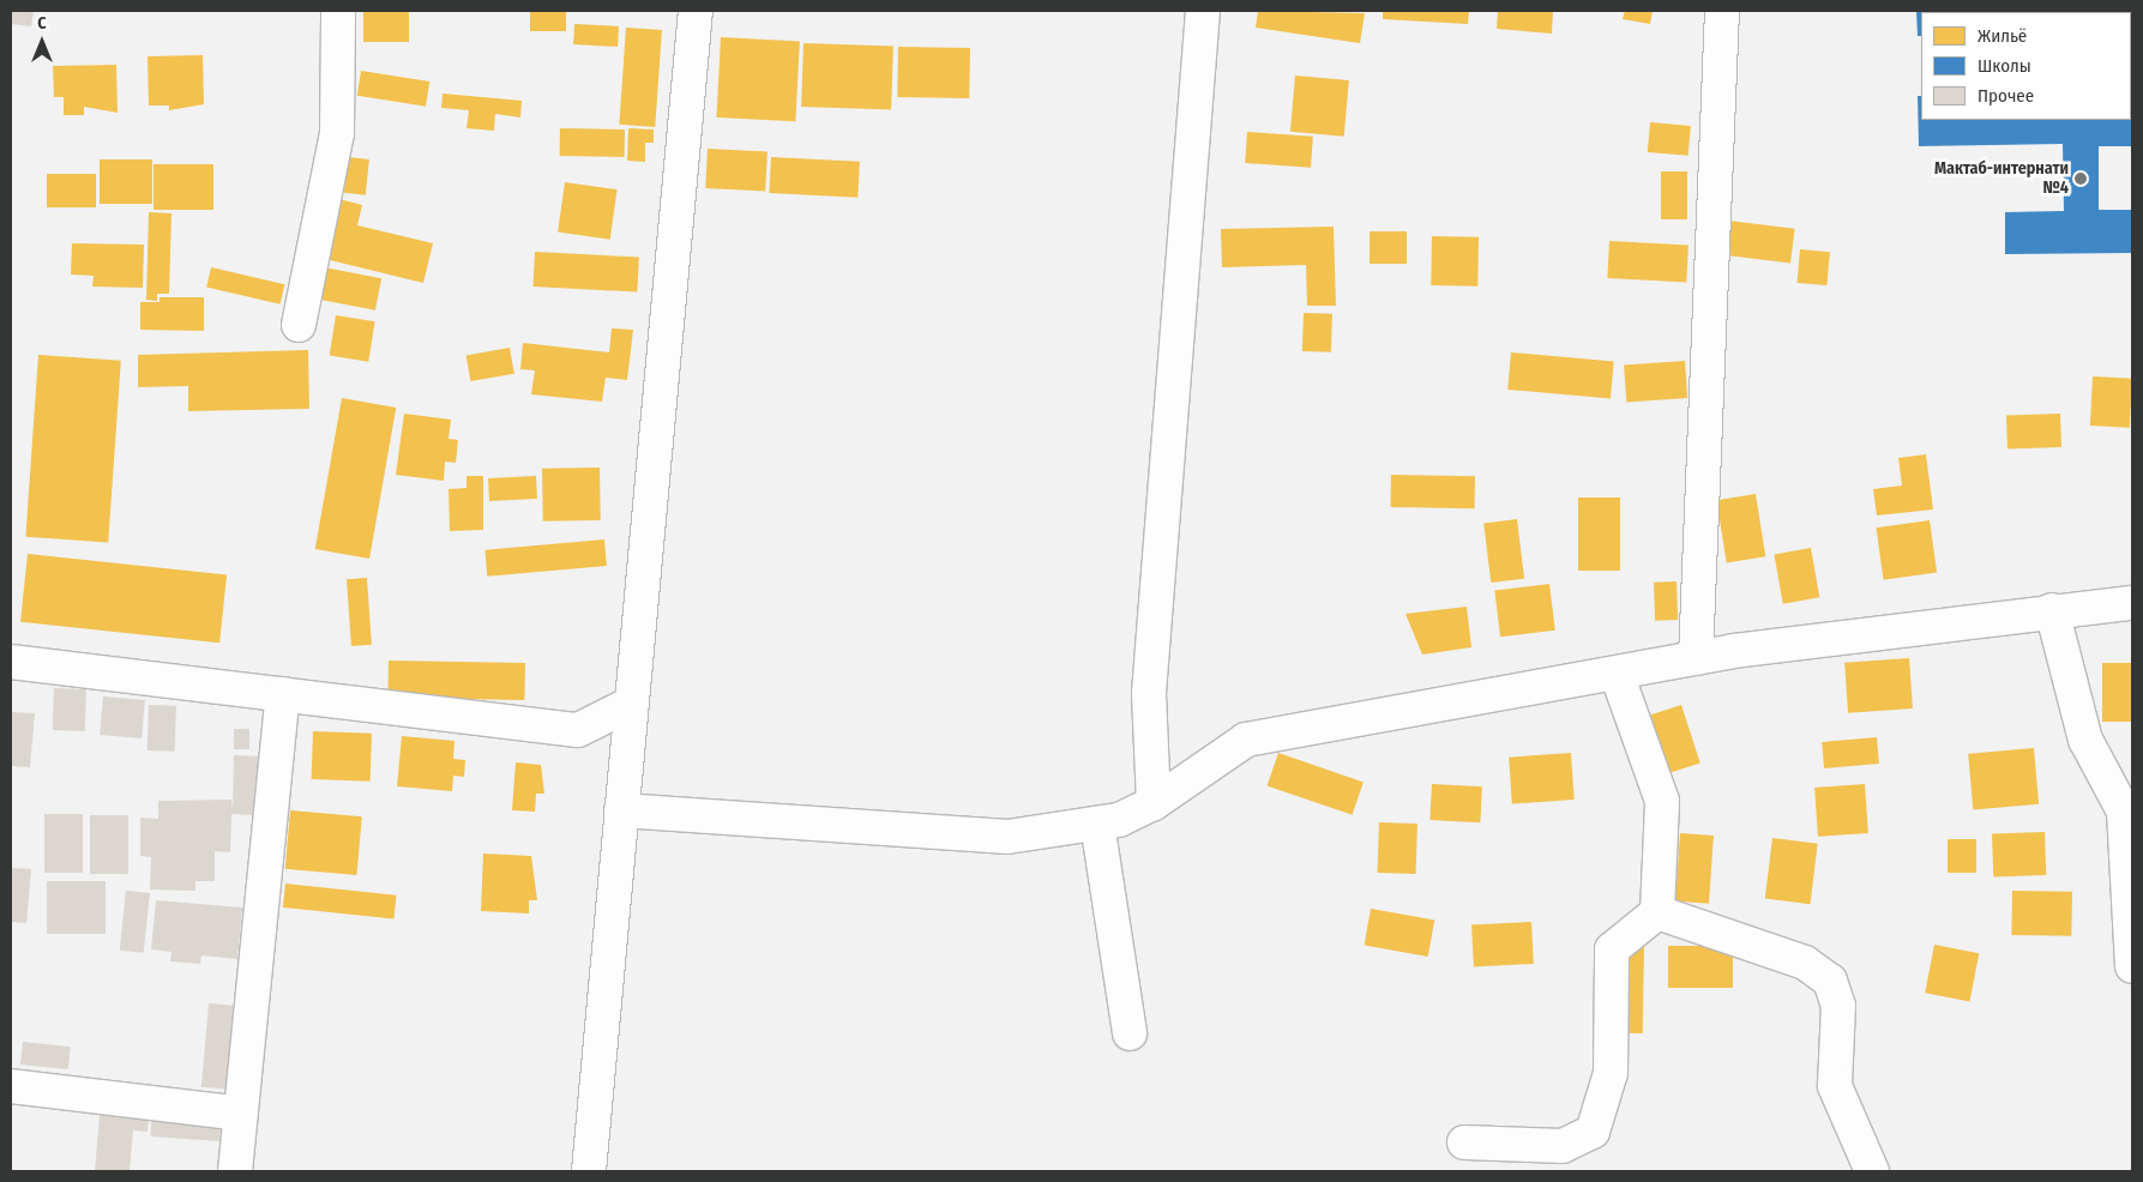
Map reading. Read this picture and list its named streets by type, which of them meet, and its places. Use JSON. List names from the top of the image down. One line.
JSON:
{"places":["Мактаб-интернати №4"],"legend":["Жильё","Школы","Прочее"],"north":"top"}
